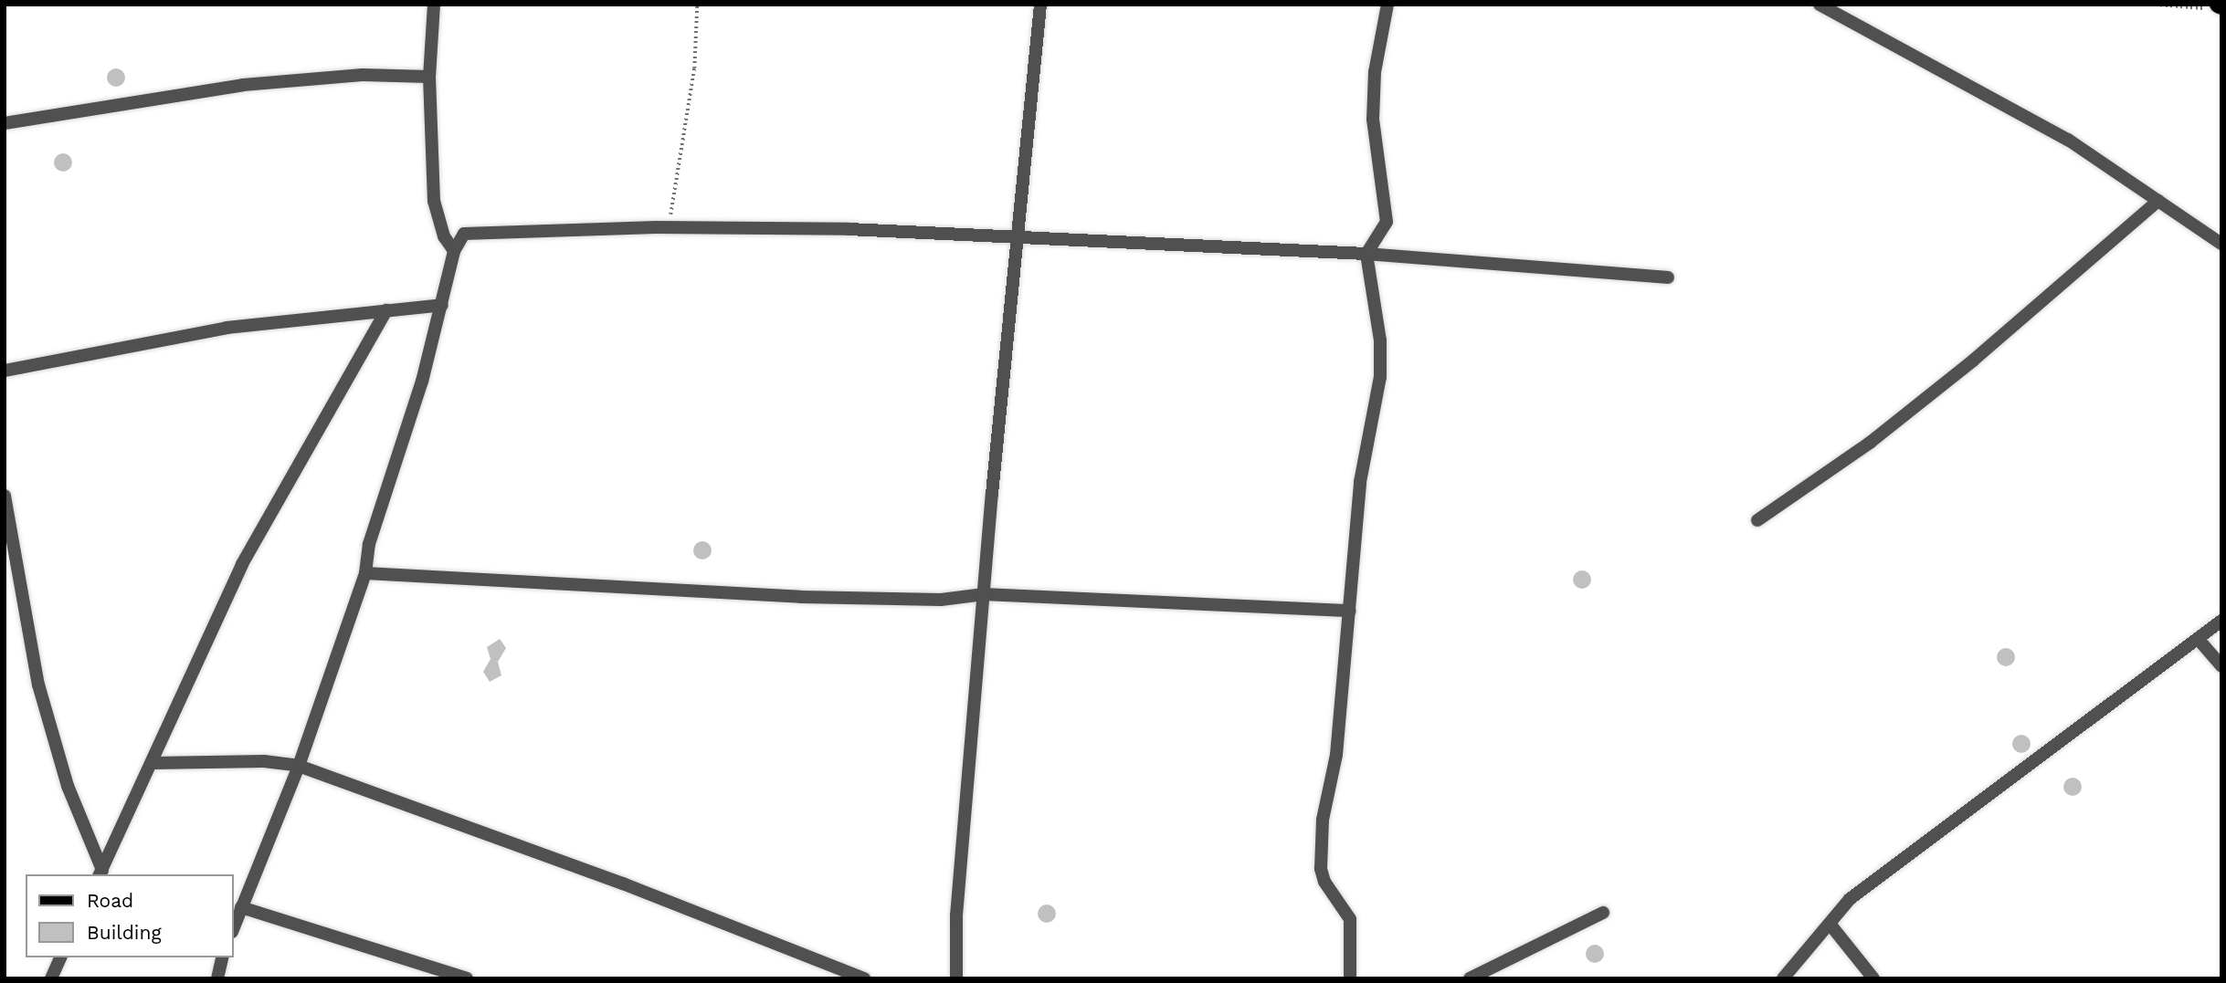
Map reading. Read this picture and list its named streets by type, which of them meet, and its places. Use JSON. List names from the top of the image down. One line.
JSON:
{"legend":["Road","Building"]}
